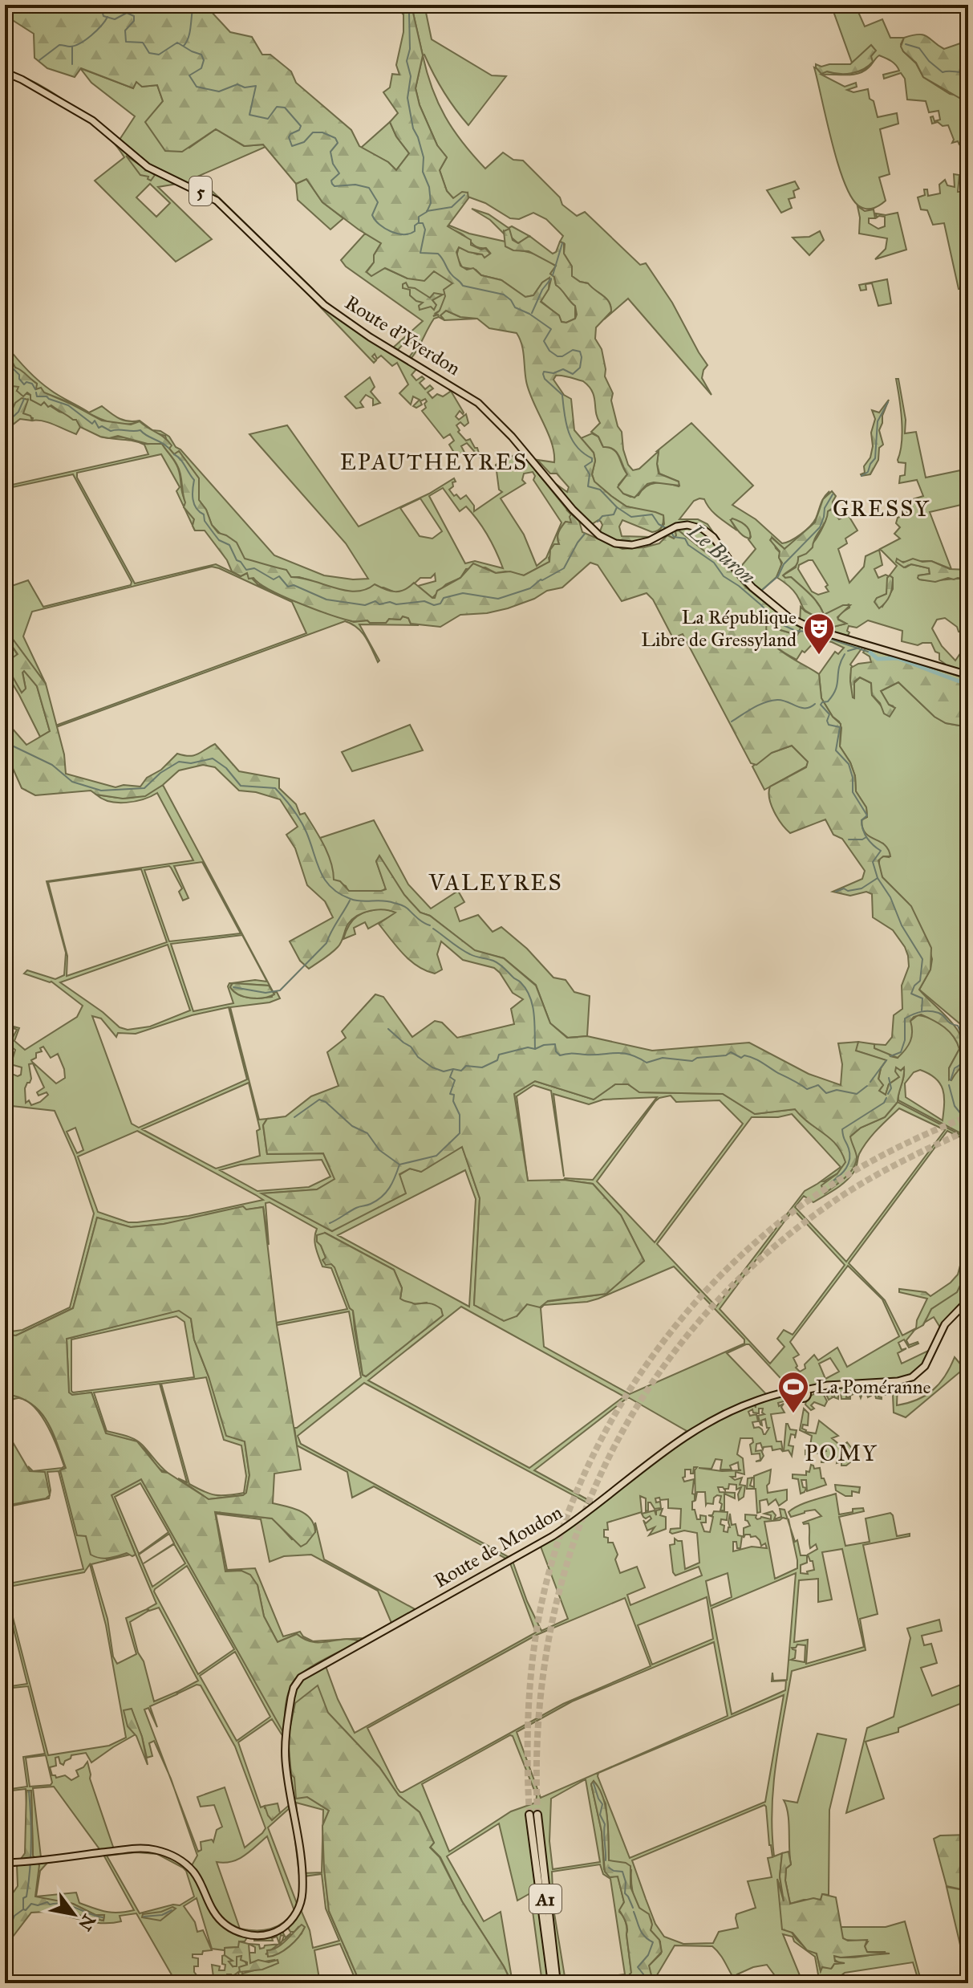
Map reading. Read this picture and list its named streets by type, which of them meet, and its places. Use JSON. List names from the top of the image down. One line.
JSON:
{"streets":{"highway":["A1"],"main road":["5","Route d'Yverdon","Route de Moudon"]},"districts":["EPAUTHEYRES","GRESSY","VALEYRES","POMY"],"water":["Le Buron"],"places":{"theatre":["La République Libre de Gressyland"],"sports":["La Poméranne"]},"north":"bottom right"}
